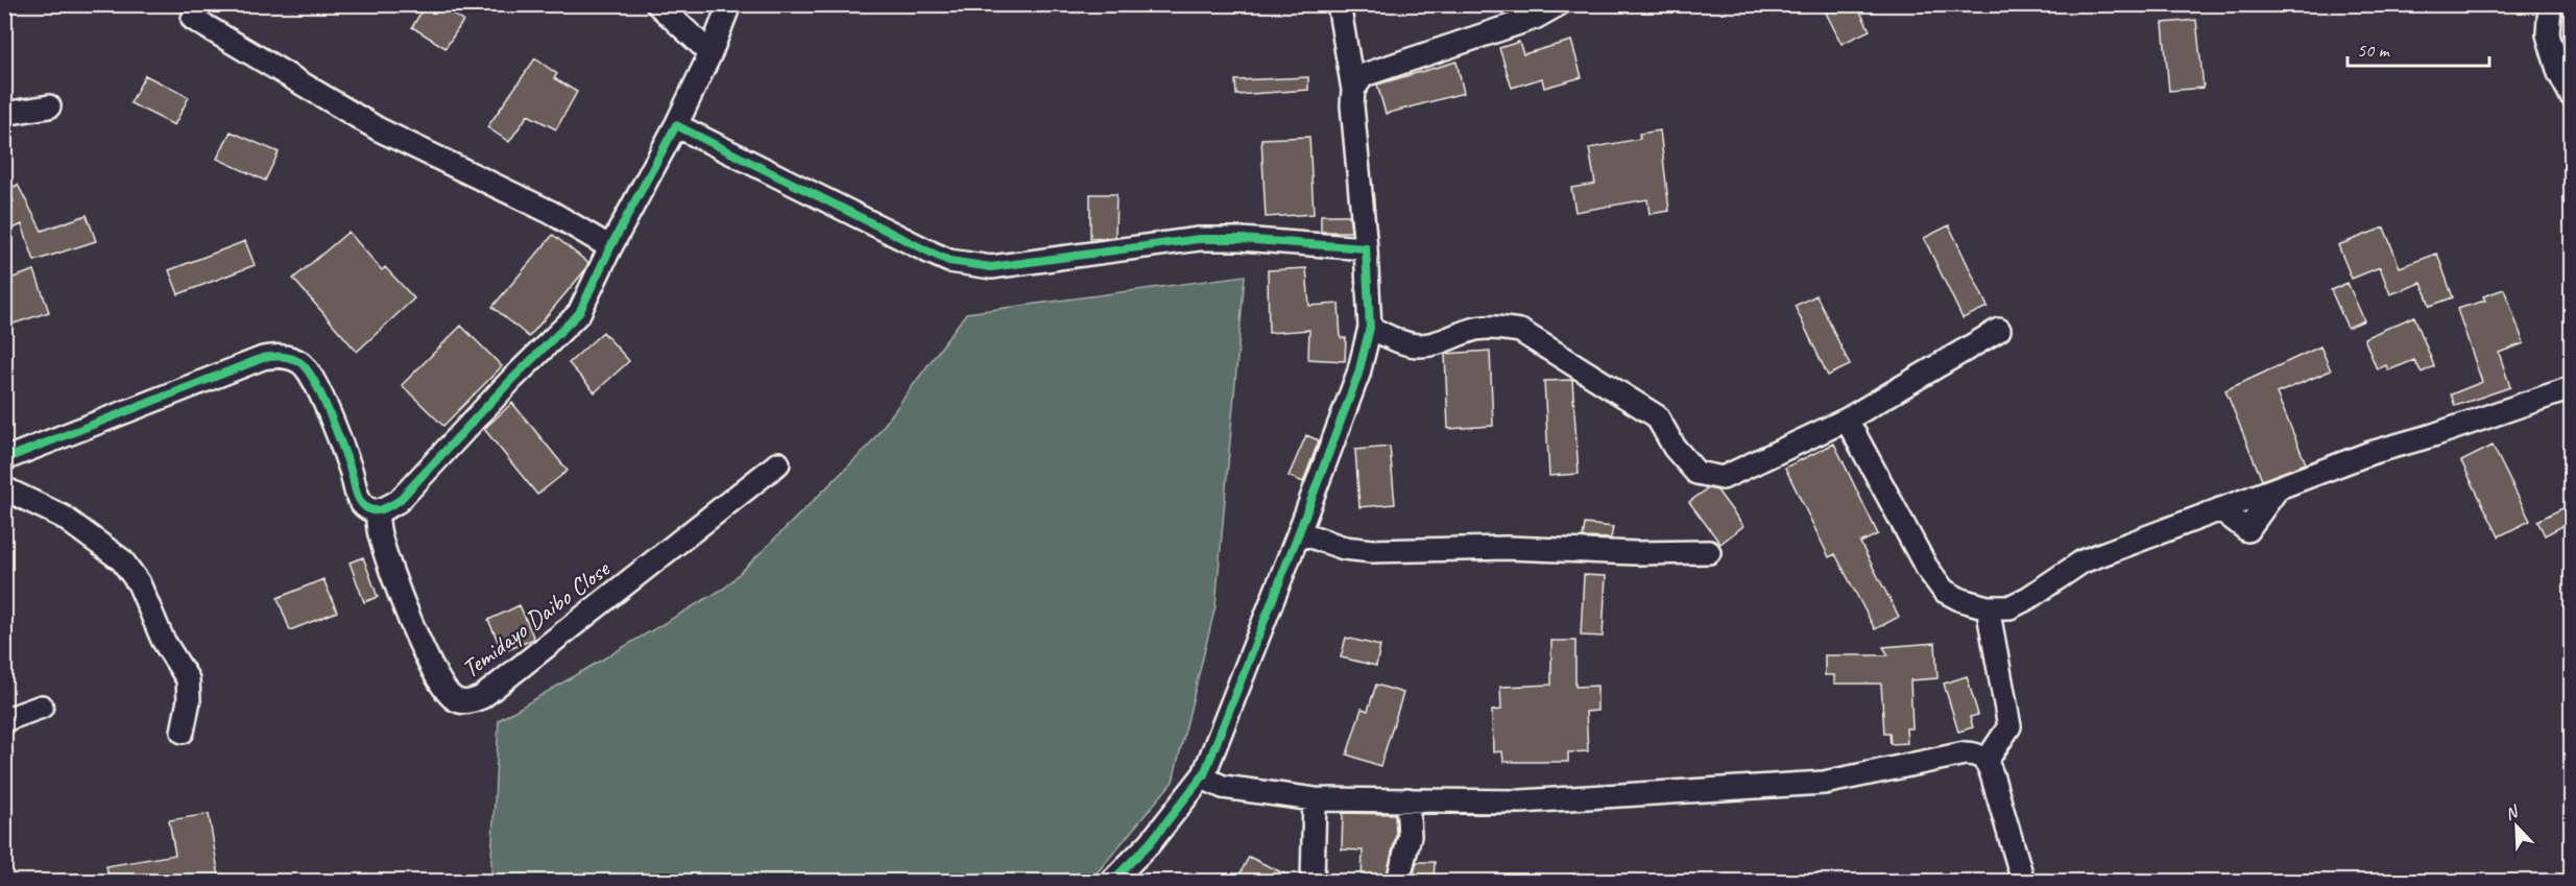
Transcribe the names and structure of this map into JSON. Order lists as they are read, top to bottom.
{
  "streets": {
    "street": ["Temidayo Daibo Close"]
  },
  "scale_bar": "50 m",
  "north": "top left"
}
